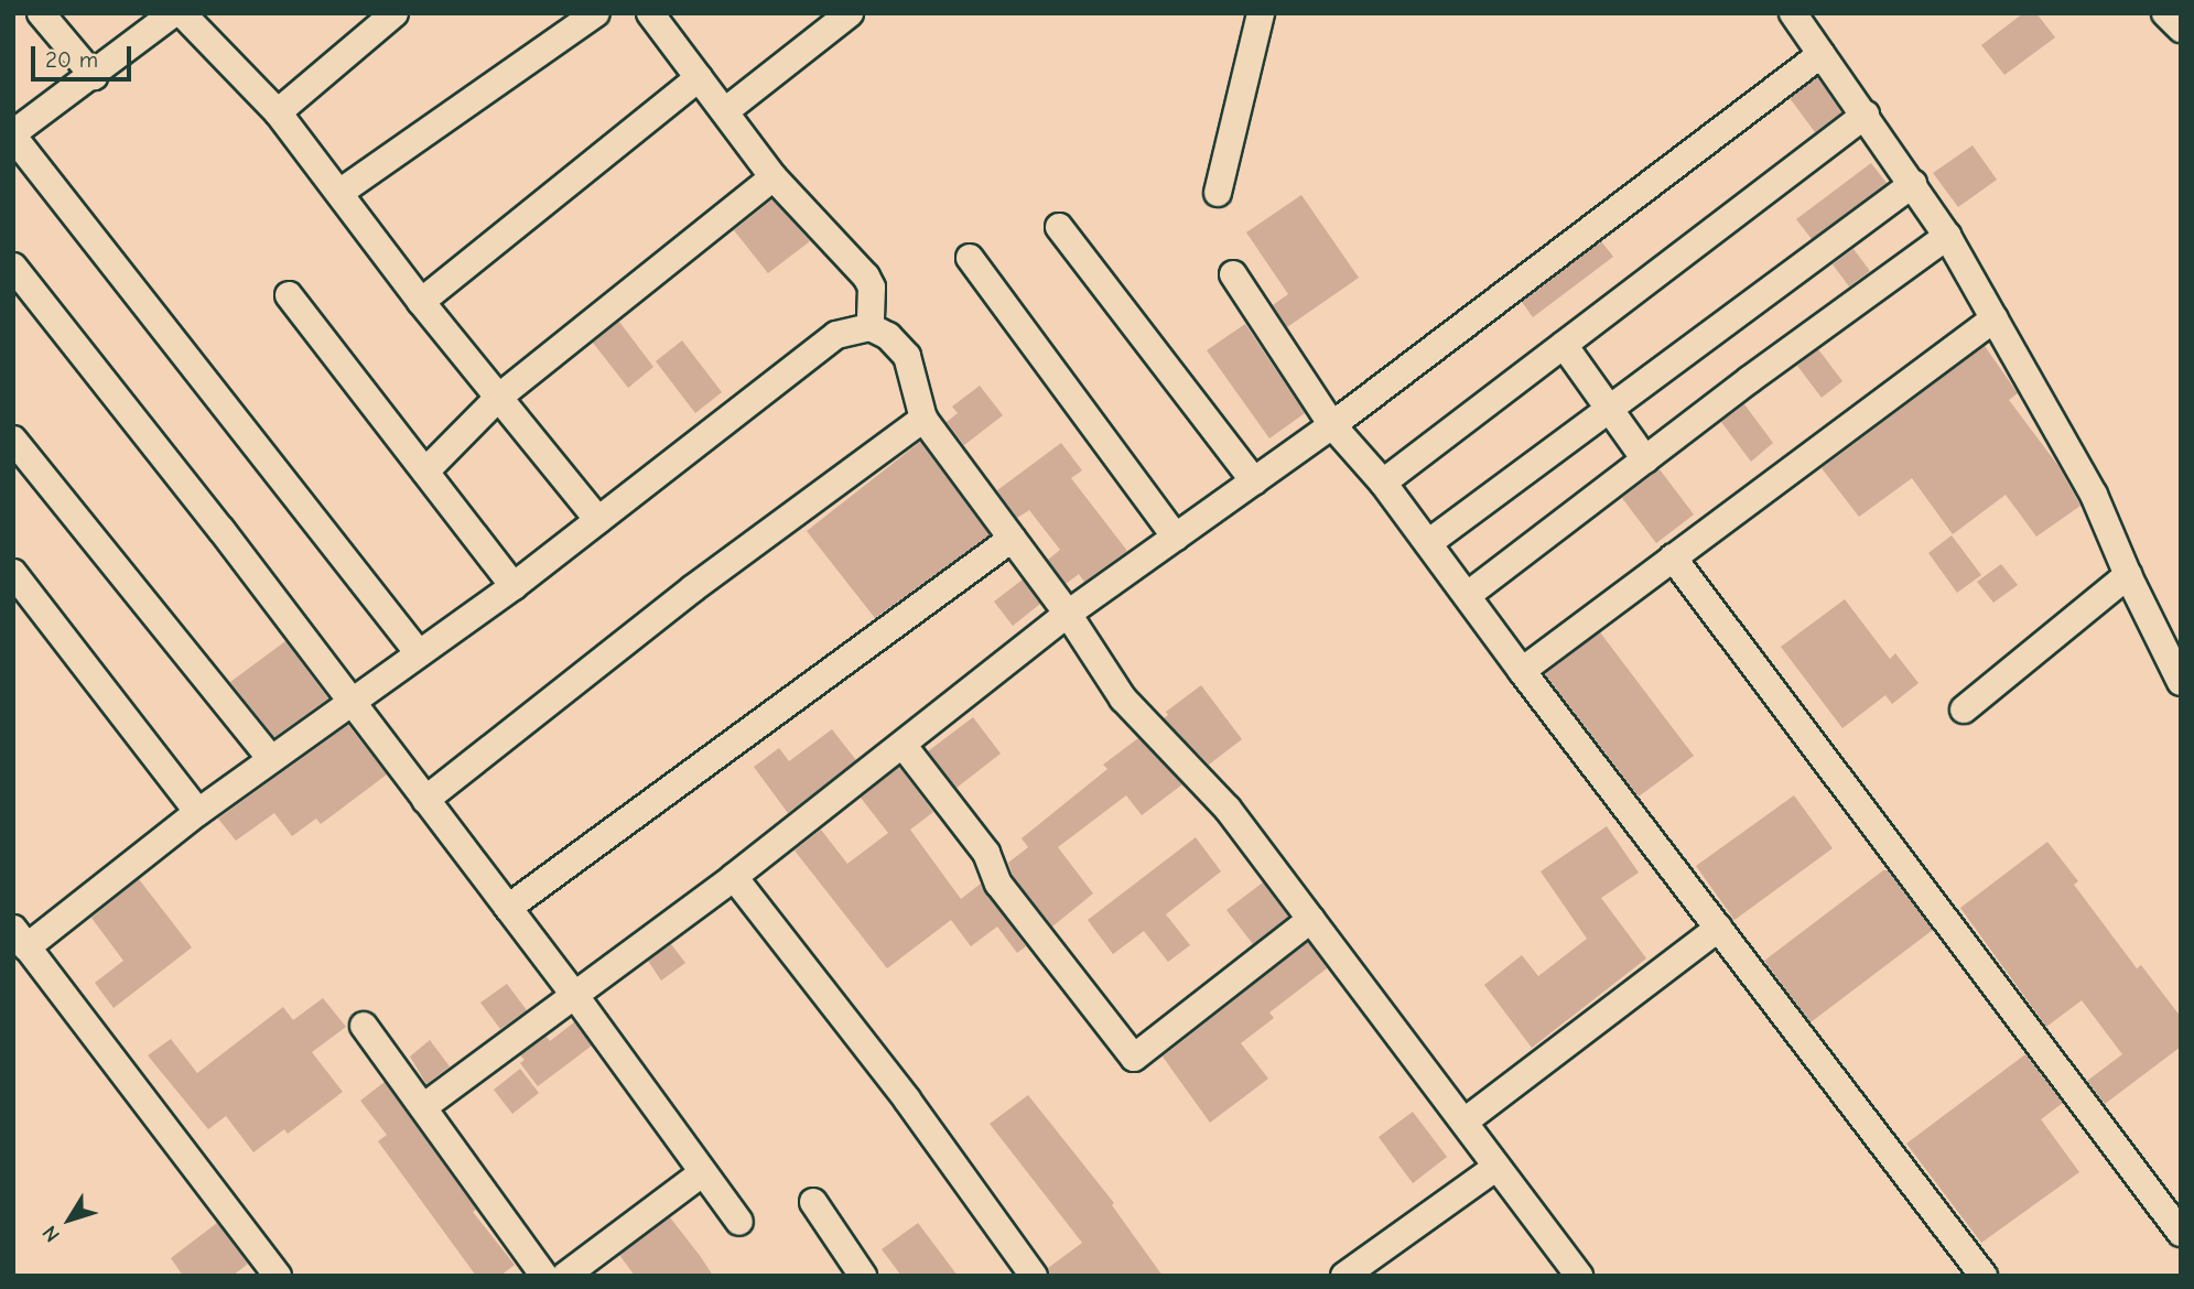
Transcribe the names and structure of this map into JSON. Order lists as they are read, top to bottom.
{
  "scale_bar": "20 m",
  "north": "bottom left"
}
